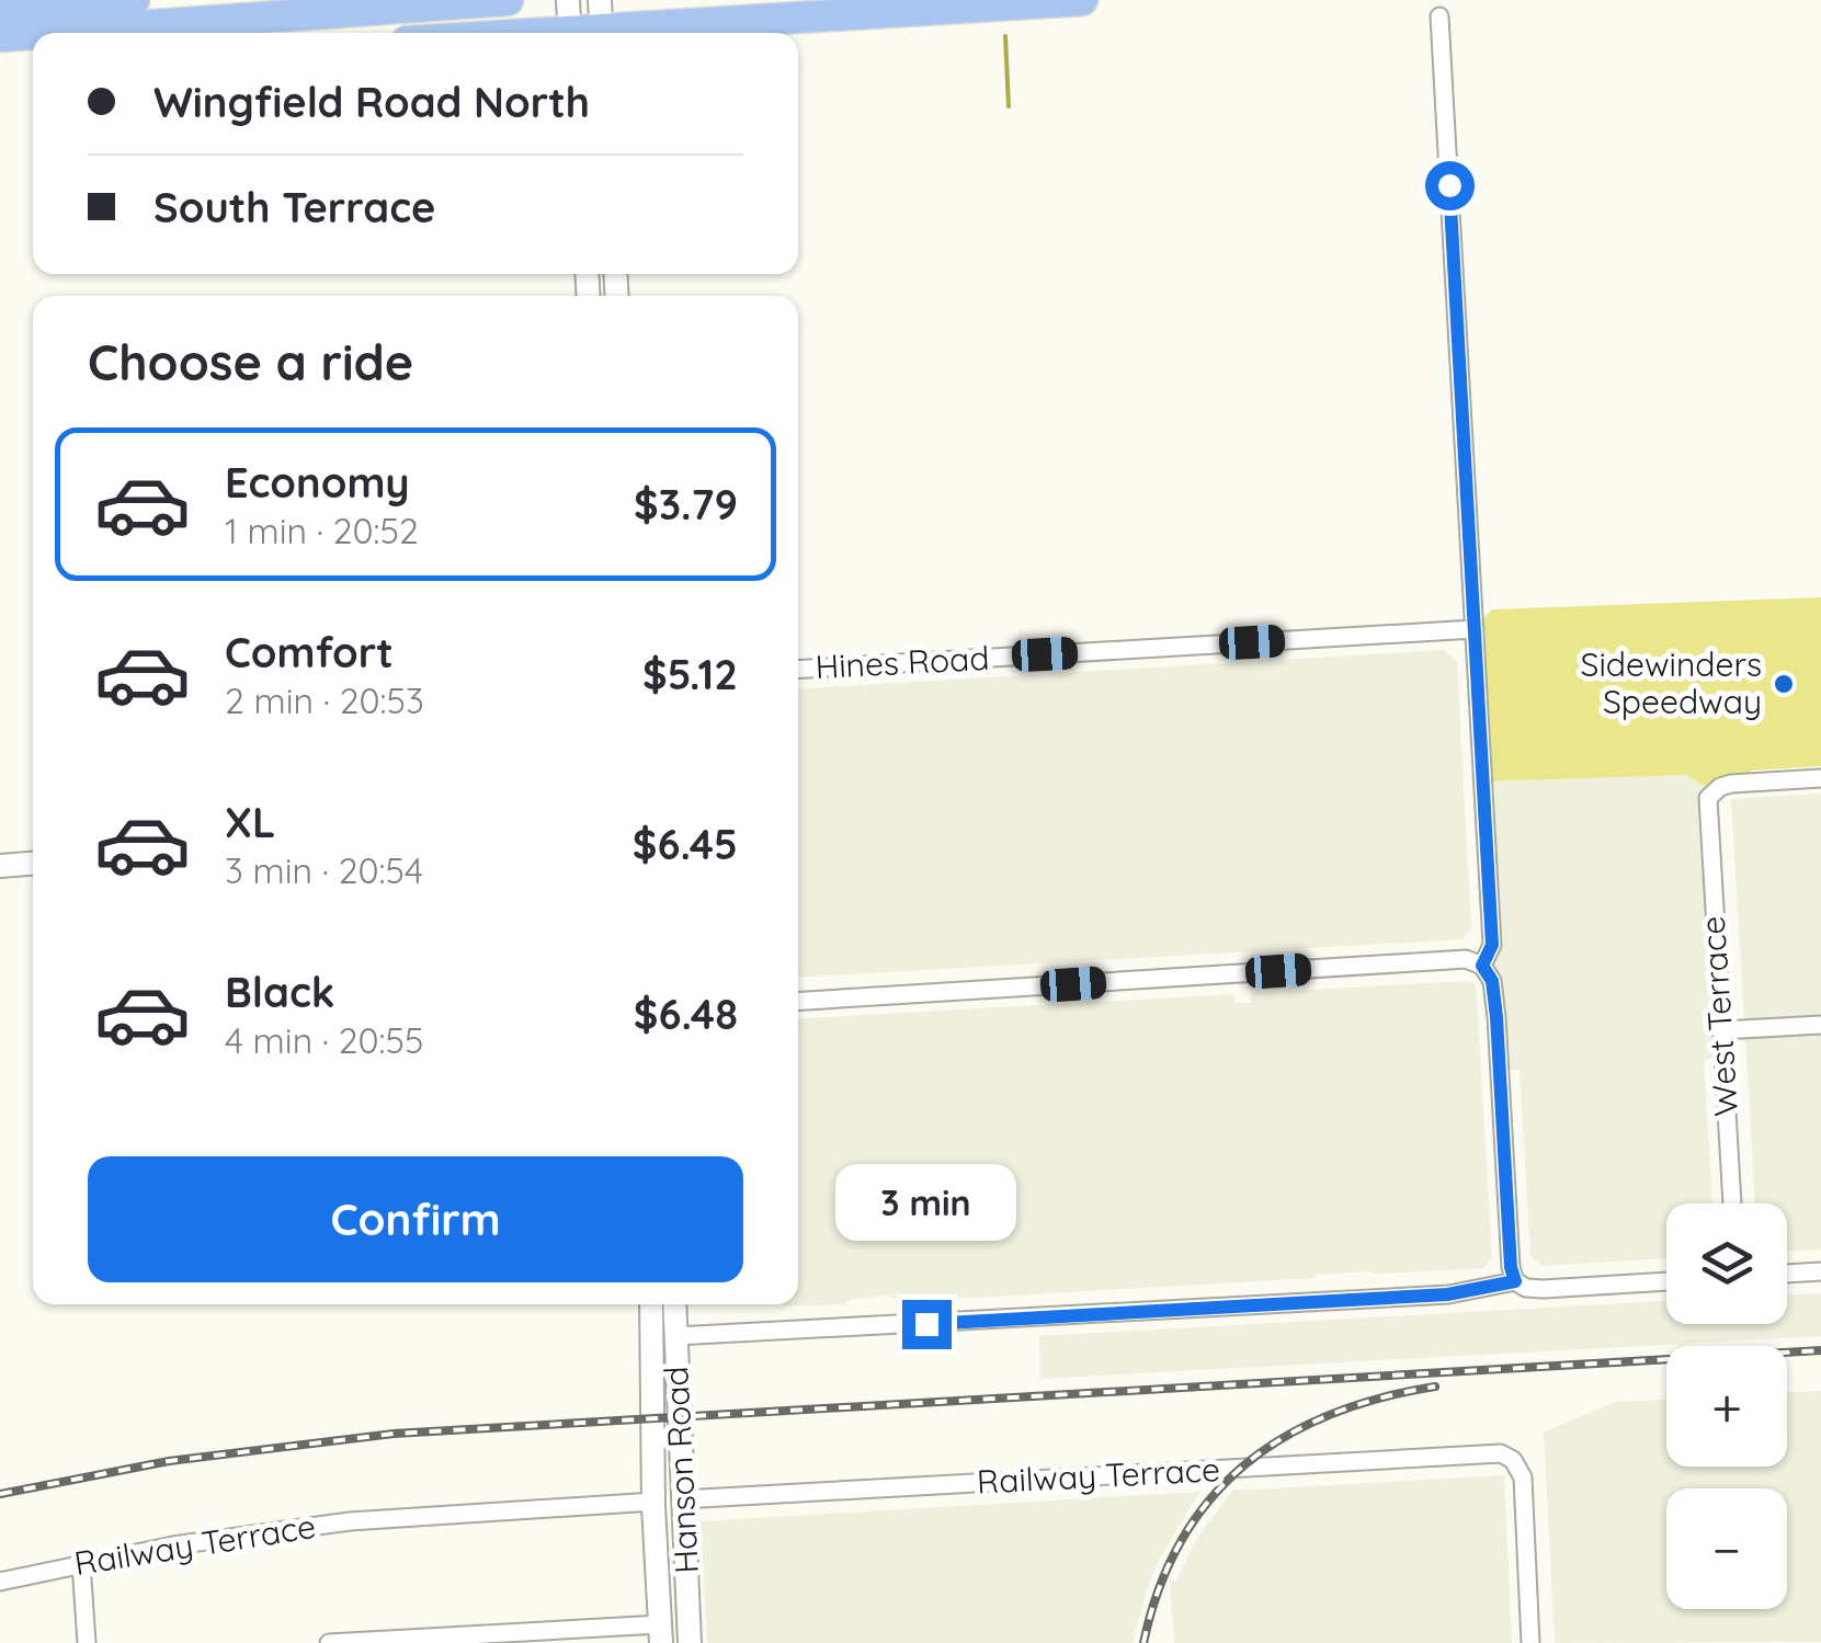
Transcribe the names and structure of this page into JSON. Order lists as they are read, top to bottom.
{
  "streets": {
    "main road": ["Hanson Road"],
    "street": ["Hines Road", "West Terrace", "Railway Terrace"]
  },
  "crossings": [
    ["Hanson Road", "Railway Terrace"]
  ],
  "places": ["Sidewinders Speedway"],
  "page": {
    "banner": ["Wingfield Road North", "South Terrace"],
    "heading": "Choose a ride",
    "list": [
      {
        "name": "Economy",
        "note": "1 min · 20:52",
        "value": "$3.79"
      },
      {
        "name": "Comfort",
        "note": "2 min · 20:53",
        "value": "$5.12"
      },
      {
        "name": "XL",
        "note": "3 min · 20:54",
        "value": "$6.45"
      },
      {
        "name": "Black",
        "note": "4 min · 20:55",
        "value": "$6.48"
      }
    ],
    "buttons": "Confirm",
    "bubble": "3 min",
    "map_buttons": ["+", "−"]
  }
}
